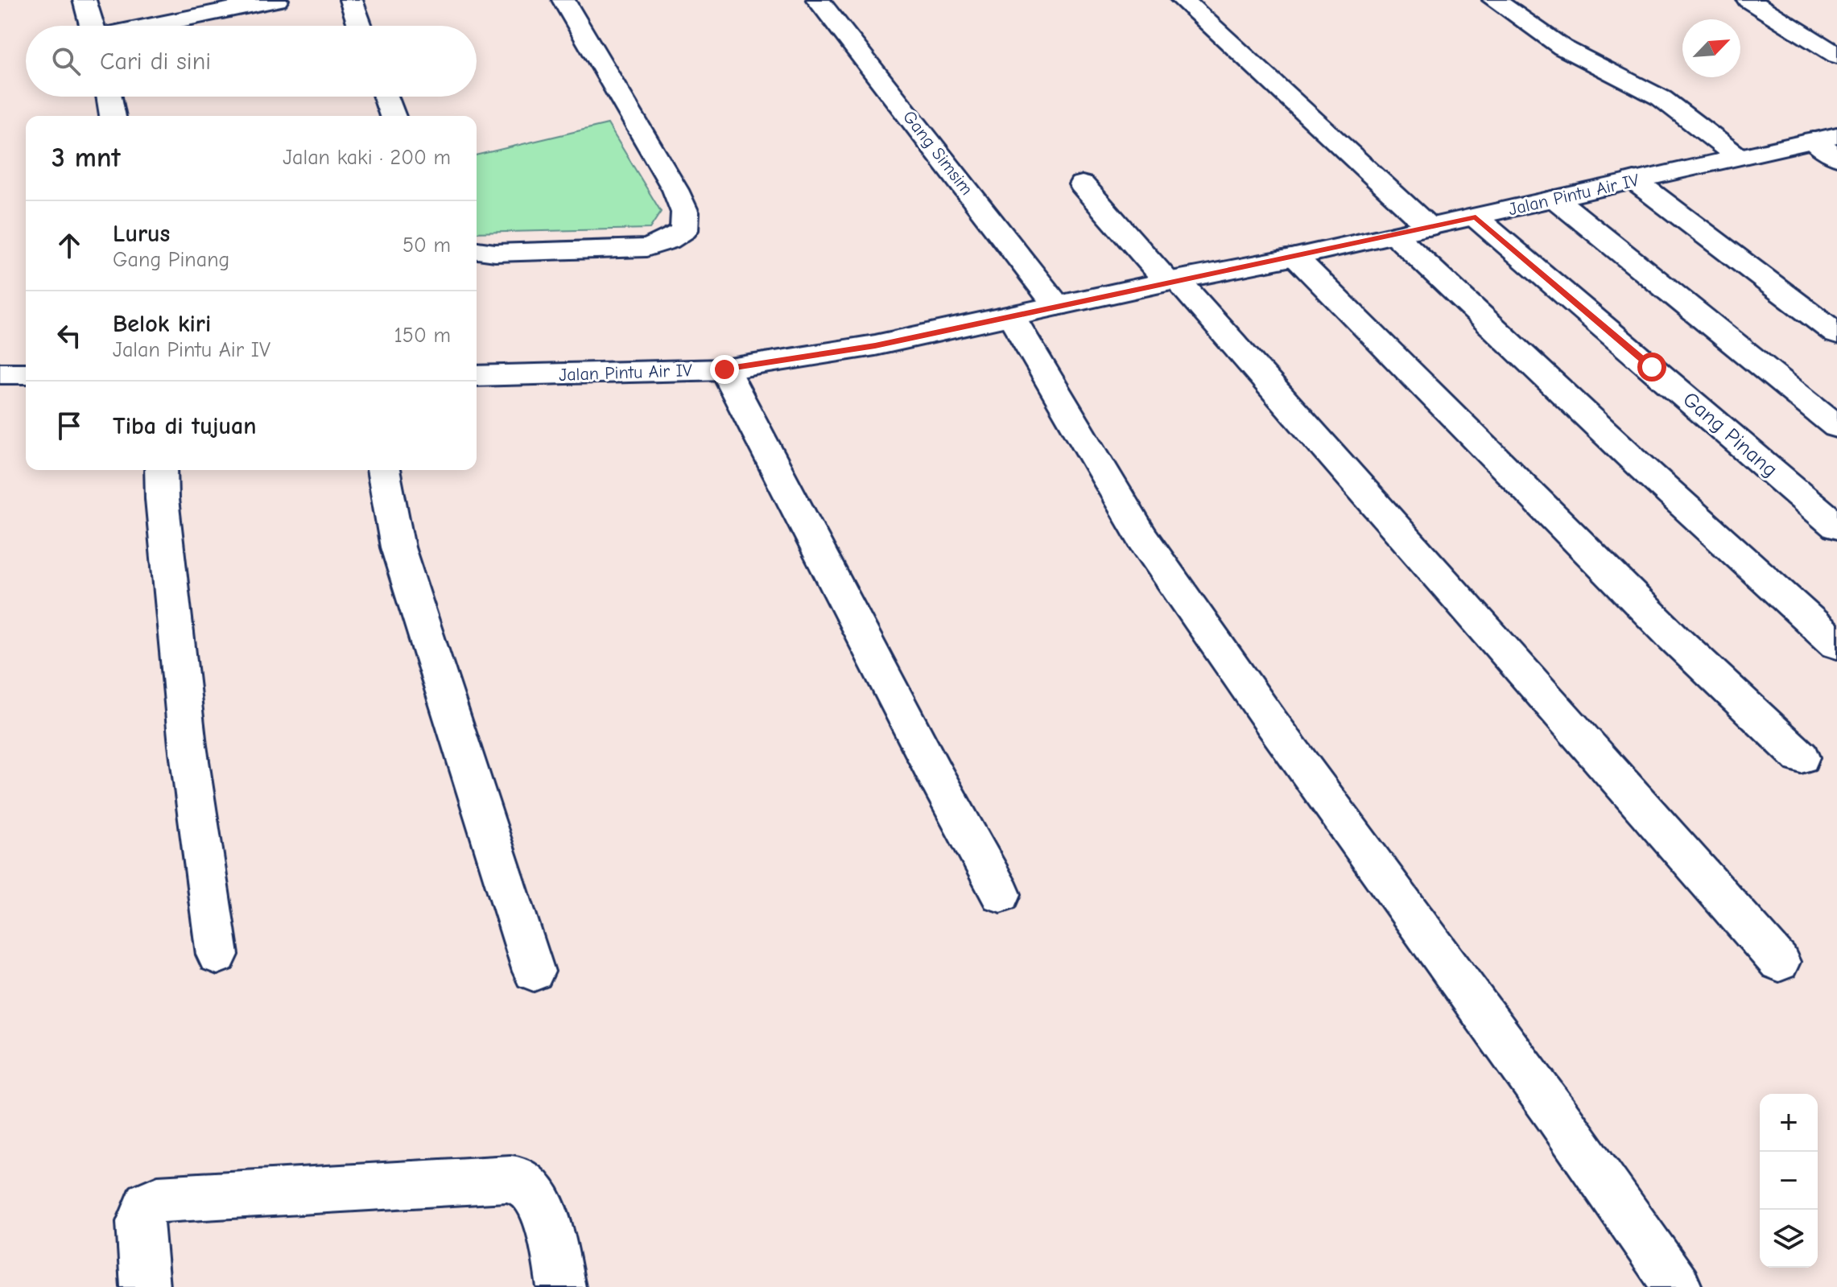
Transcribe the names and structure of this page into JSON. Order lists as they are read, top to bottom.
{
  "streets": {
    "street": ["Gang Simsim", "Jalan Pintu Air IV", "Gang Pinang"]
  },
  "crossings": [
    ["Gang Simsim", "Jalan Pintu Air IV"],
    ["Jalan Pintu Air IV", "Gang Pinang"]
  ],
  "north": "top right",
  "page": {
    "search": "Cari di sini",
    "heading": ["3 mnt", "Jalan kaki · 200 m"],
    "list": [
      ["Lurus", "Gang Pinang", "50 m"],
      ["Belok kiri", "Jalan Pintu Air IV", "150 m"],
      "Tiba di tujuan"
    ],
    "map_buttons": ["+", "−"]
  }
}
